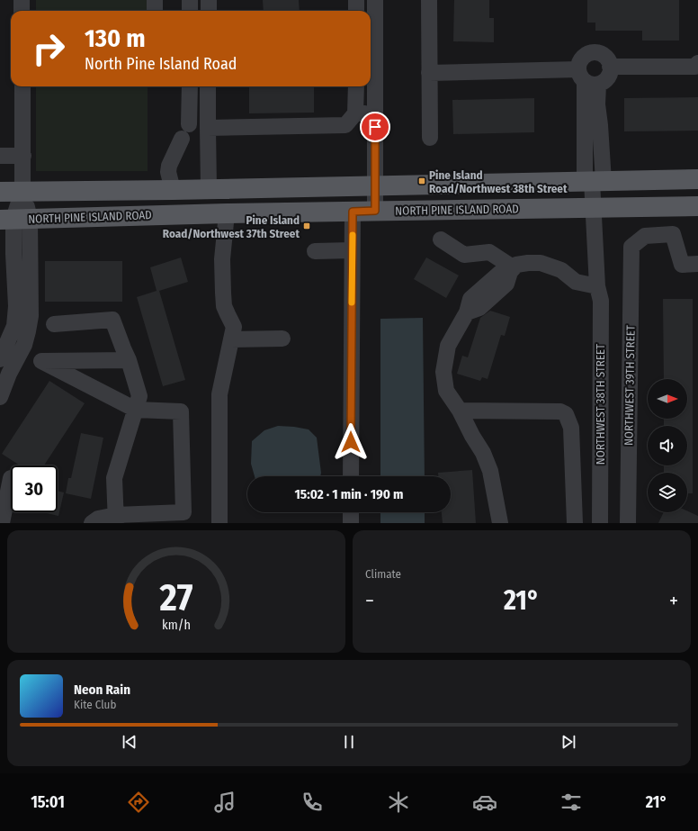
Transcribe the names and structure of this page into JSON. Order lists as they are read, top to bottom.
{
  "streets": {
    "main road": ["NORTH PINE ISLAND ROAD"],
    "street": ["NORTHWEST 39TH STREET", "NORTHWEST 38TH STREET"]
  },
  "crossings": [
    ["NORTH PINE ISLAND ROAD", "NORTHWEST 38TH STREET"]
  ],
  "places": {
    "transit": ["Pine Island Road/Northwest 38th Street", "Pine Island Road/Northwest 37th Street"]
  },
  "north": "right",
  "page": {
    "turn": ["130 m", "North Pine Island Road"],
    "limit": "30",
    "trip": "15:02 · 1 min · 190 m",
    "tile": "Climate",
    "heat": ["−", "21°", "+"],
    "song": ["Neon Rain", "Kite Club"],
    "tabs": ["15:01", "21°"],
    "gauge": ["27", "km/h"]
  }
}
